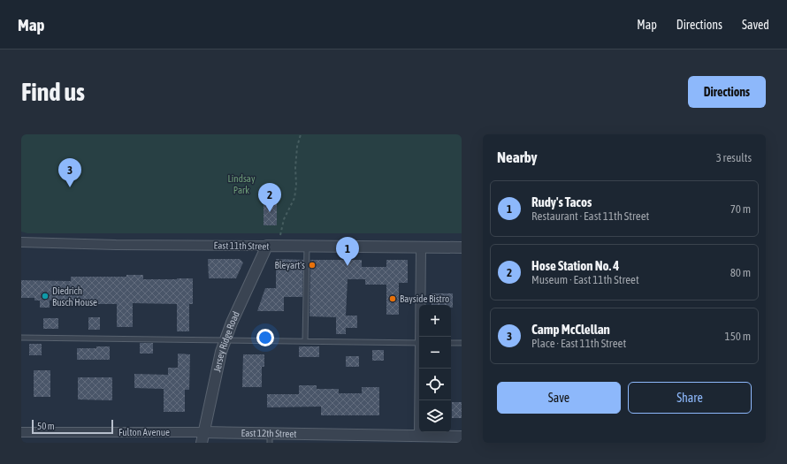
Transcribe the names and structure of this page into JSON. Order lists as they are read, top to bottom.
{
  "streets": {
    "street": [
      "East 11th Street",
      "Jersey Ridge Road",
      "Fulton Avenue",
      "East 12th Street"
    ]
  },
  "crossings": [
    ["East 11th Street", "Jersey Ridge Road"],
    ["Jersey Ridge Road", "Fulton Avenue"],
    ["Jersey Ridge Road", "East 12th Street"],
    ["Fulton Avenue", "East 12th Street"]
  ],
  "parks": ["Lindsay Park"],
  "places": ["Bleyart's", "Diedrich Busch House", "Bayside Bistro"],
  "scale_bar": "50 m",
  "page": {
    "header": "Map",
    "nav": ["Map", "Directions", "Saved"],
    "buttons": [
      "Directions",
      ["Save", "Share"]
    ],
    "title": "Find us",
    "heading": ["Nearby", "3 results"],
    "pins": ["3", "2", "1"],
    "list": [
      {
        "mark": "1",
        "name": "Rudy's Tacos",
        "note": "Restaurant · East 11th Street",
        "value": "70 m"
      },
      {
        "mark": "2",
        "name": "Hose Station No. 4",
        "note": "Museum · East 11th Street",
        "value": "80 m"
      },
      {
        "mark": "3",
        "name": "Camp McClellan",
        "note": "Place · East 11th Street",
        "value": "150 m"
      }
    ],
    "map_buttons": ["+", "−"],
    "scale": "50 m"
  }
}
